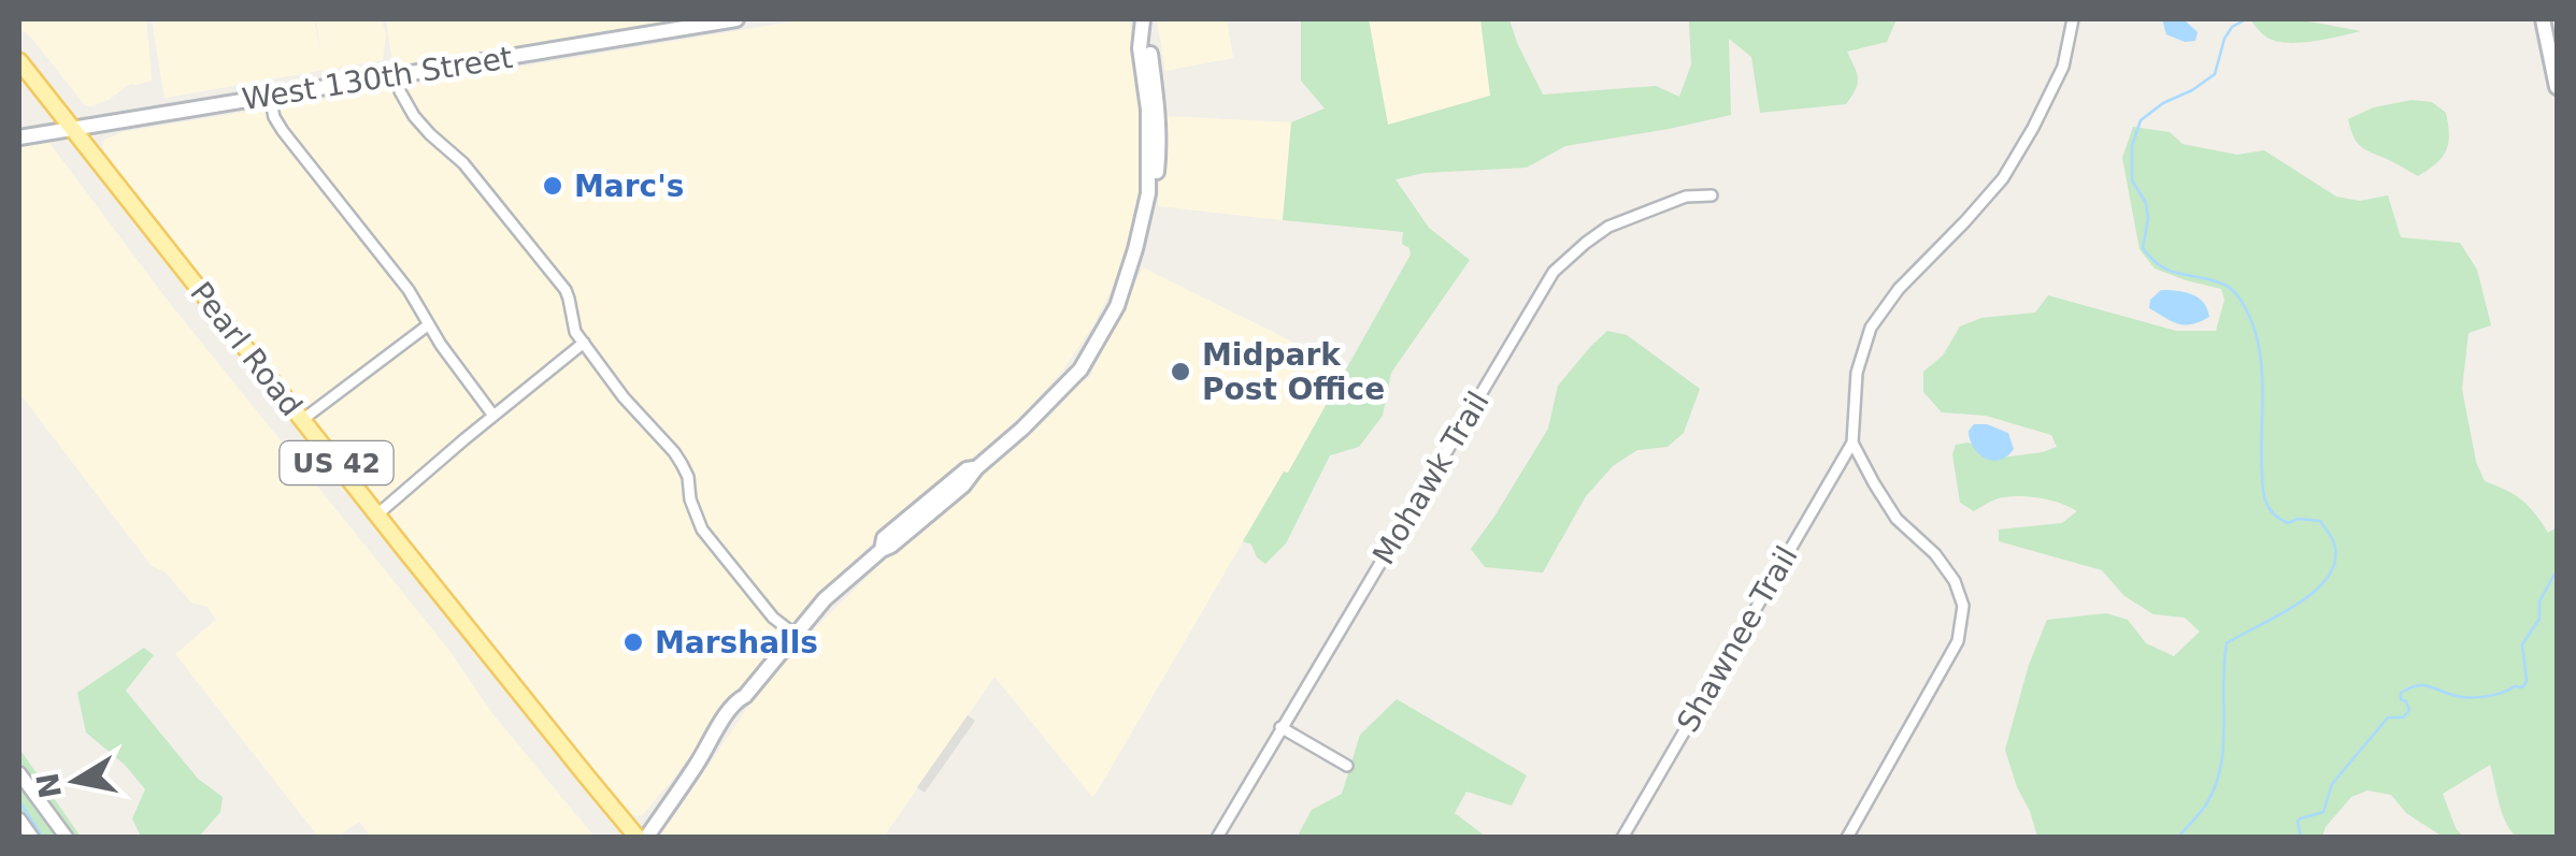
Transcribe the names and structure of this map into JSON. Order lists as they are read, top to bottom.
{
  "streets": {
    "main road": ["West 130th Street", "Pearl Road", "US 42"],
    "street": ["Mohawk Trail", "Shawnee Trail"]
  },
  "crossings": [
    ["West 130th Street", "Pearl Road"]
  ],
  "places": ["Marc's", "Midpark Post Office", "Marshalls"],
  "north": "left"
}
